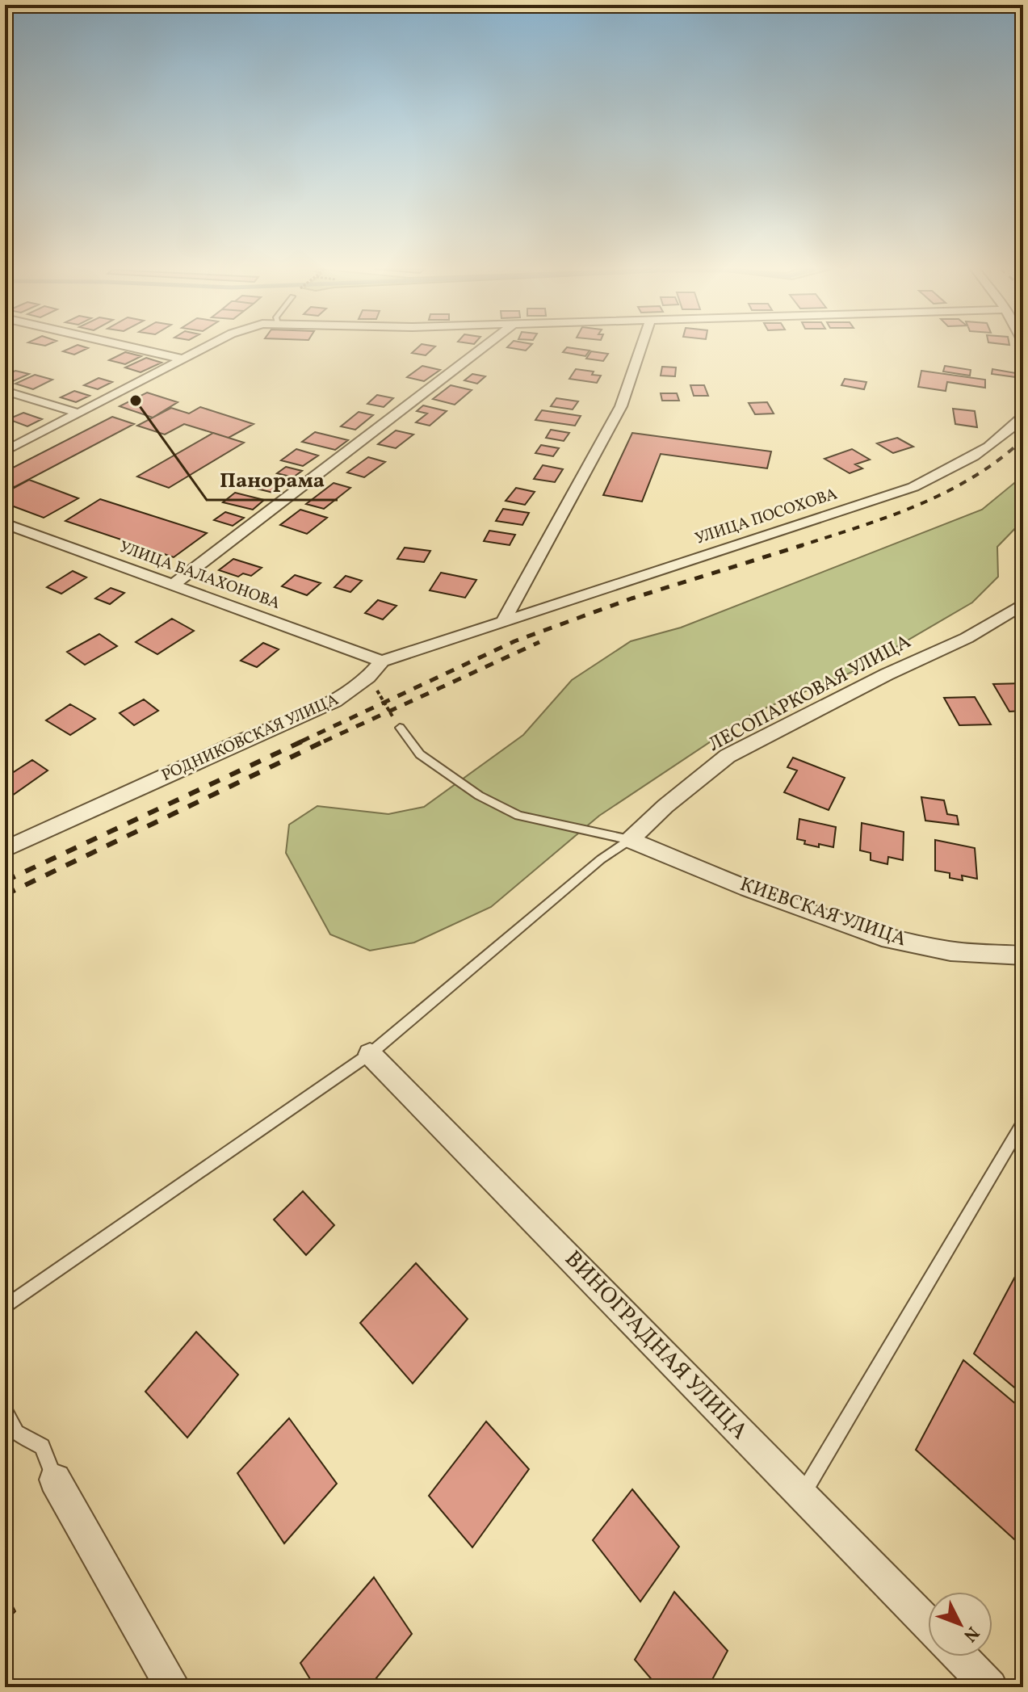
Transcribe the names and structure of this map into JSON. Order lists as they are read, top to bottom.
{
  "streets": {
    "street": [
      "УЛИЦА ПОСОХОВА",
      "УЛИЦА БАЛАХОНОВА",
      "ЛЕСОПАРКОВАЯ УЛИЦА",
      "РОДНИКОВСКАЯ УЛИЦА",
      "КИЕВСКАЯ УЛИЦА",
      "ВИНОГРАДНАЯ УЛИЦА"
    ]
  },
  "crossings": [
    ["УЛИЦА БАЛАХОНОВА", "РОДНИКОВСКАЯ УЛИЦА"],
    ["ЛЕСОПАРКОВАЯ УЛИЦА", "КИЕВСКАЯ УЛИЦА"]
  ],
  "places": ["Панорама"],
  "north": "bottom right"
}
